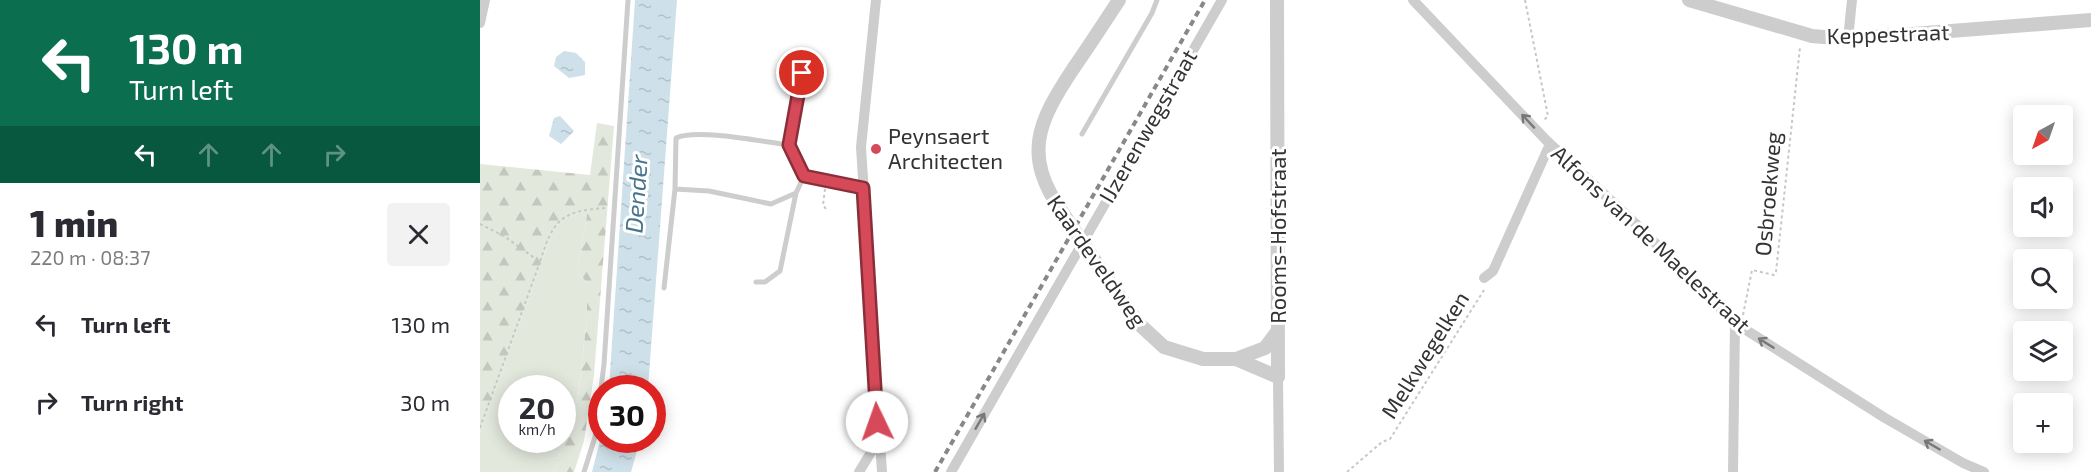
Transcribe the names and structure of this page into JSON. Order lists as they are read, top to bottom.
{
  "streets": {
    "street": [
      "Keppestraat",
      "IJzerenwegstraat",
      "Rooms-Hofstraat",
      "Alfons van de Maelestraat",
      "Kaardeveldweg"
    ],
    "path": ["Osbroekweg", "Melkwegelken"]
  },
  "crossings": [
    ["Keppestraat", "Osbroekweg"],
    ["Osbroekweg", "Alfons van de Maelestraat"],
    ["Rooms-Hofstraat", "Kaardeveldweg"]
  ],
  "one_way": ["IJzerenwegstraat", "Alfons van de Maelestraat"],
  "water": ["Dender"],
  "places": ["Peynsaert Architecten"],
  "north": "bottom left",
  "page": {
    "turn": ["130 m", "Turn left"],
    "map_buttons": "+",
    "heading": ["1 min", "220 m · 08:37"],
    "list": [
      {
        "name": "Turn left",
        "value": "130 m"
      },
      {
        "name": "Turn right",
        "value": "30 m"
      }
    ],
    "speed": "20 km/h",
    "limit": "30"
  }
}
